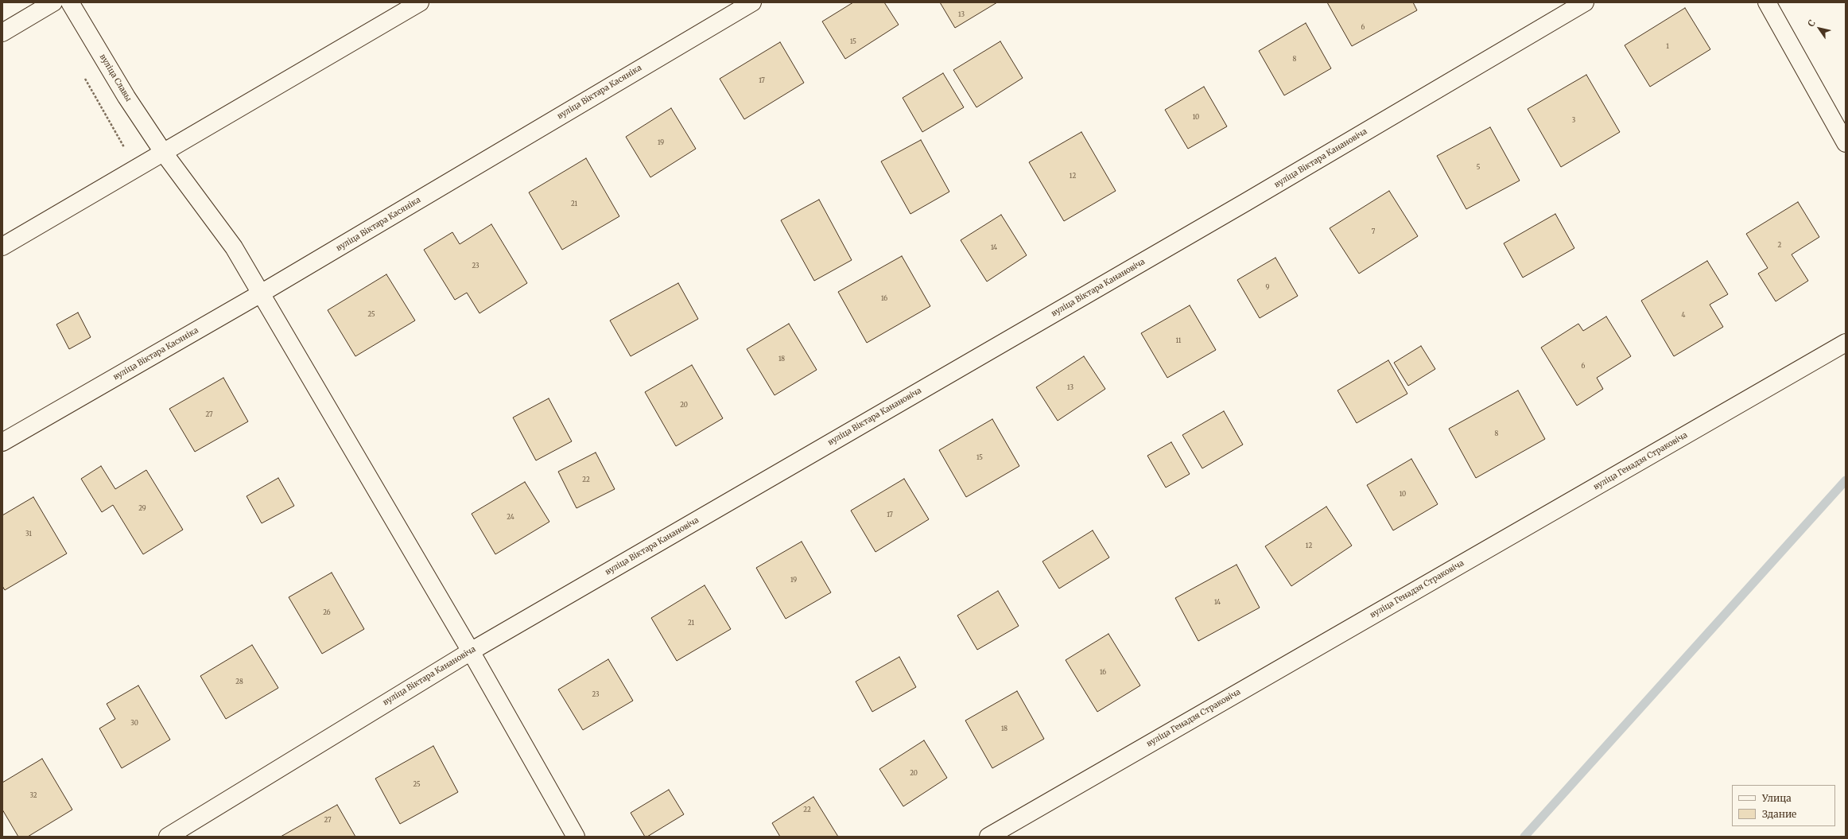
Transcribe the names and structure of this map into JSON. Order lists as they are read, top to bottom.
{
  "streets": {
    "street": [
      "вуліца Славы",
      "вуліца Віктара Касяніка",
      "вуліца Віктара Канановіча",
      "вуліца Генадзя Страковіча"
    ]
  },
  "crossings": [
    ["вуліца Славы", "вуліца Віктара Касяніка"],
    ["вуліца Славы", "вуліца Віктара Канановіча"]
  ],
  "house_numbers": [
    "13",
    "6",
    "15",
    "1",
    "8",
    "17",
    "10",
    "3",
    "19",
    "5",
    "12",
    "21",
    "7",
    "2",
    "14",
    "23",
    "9",
    "16",
    "25",
    "4",
    "11",
    "18",
    "6",
    "13",
    "20",
    "27",
    "8",
    "15",
    "22",
    "10",
    "29",
    "17",
    "24",
    "31",
    "12",
    "19",
    "14",
    "26",
    "21",
    "16",
    "28",
    "23",
    "30",
    "18",
    "20",
    "25",
    "32",
    "22",
    "27"
  ],
  "legend": ["Улица", "Здание"],
  "north": "top left"
}
